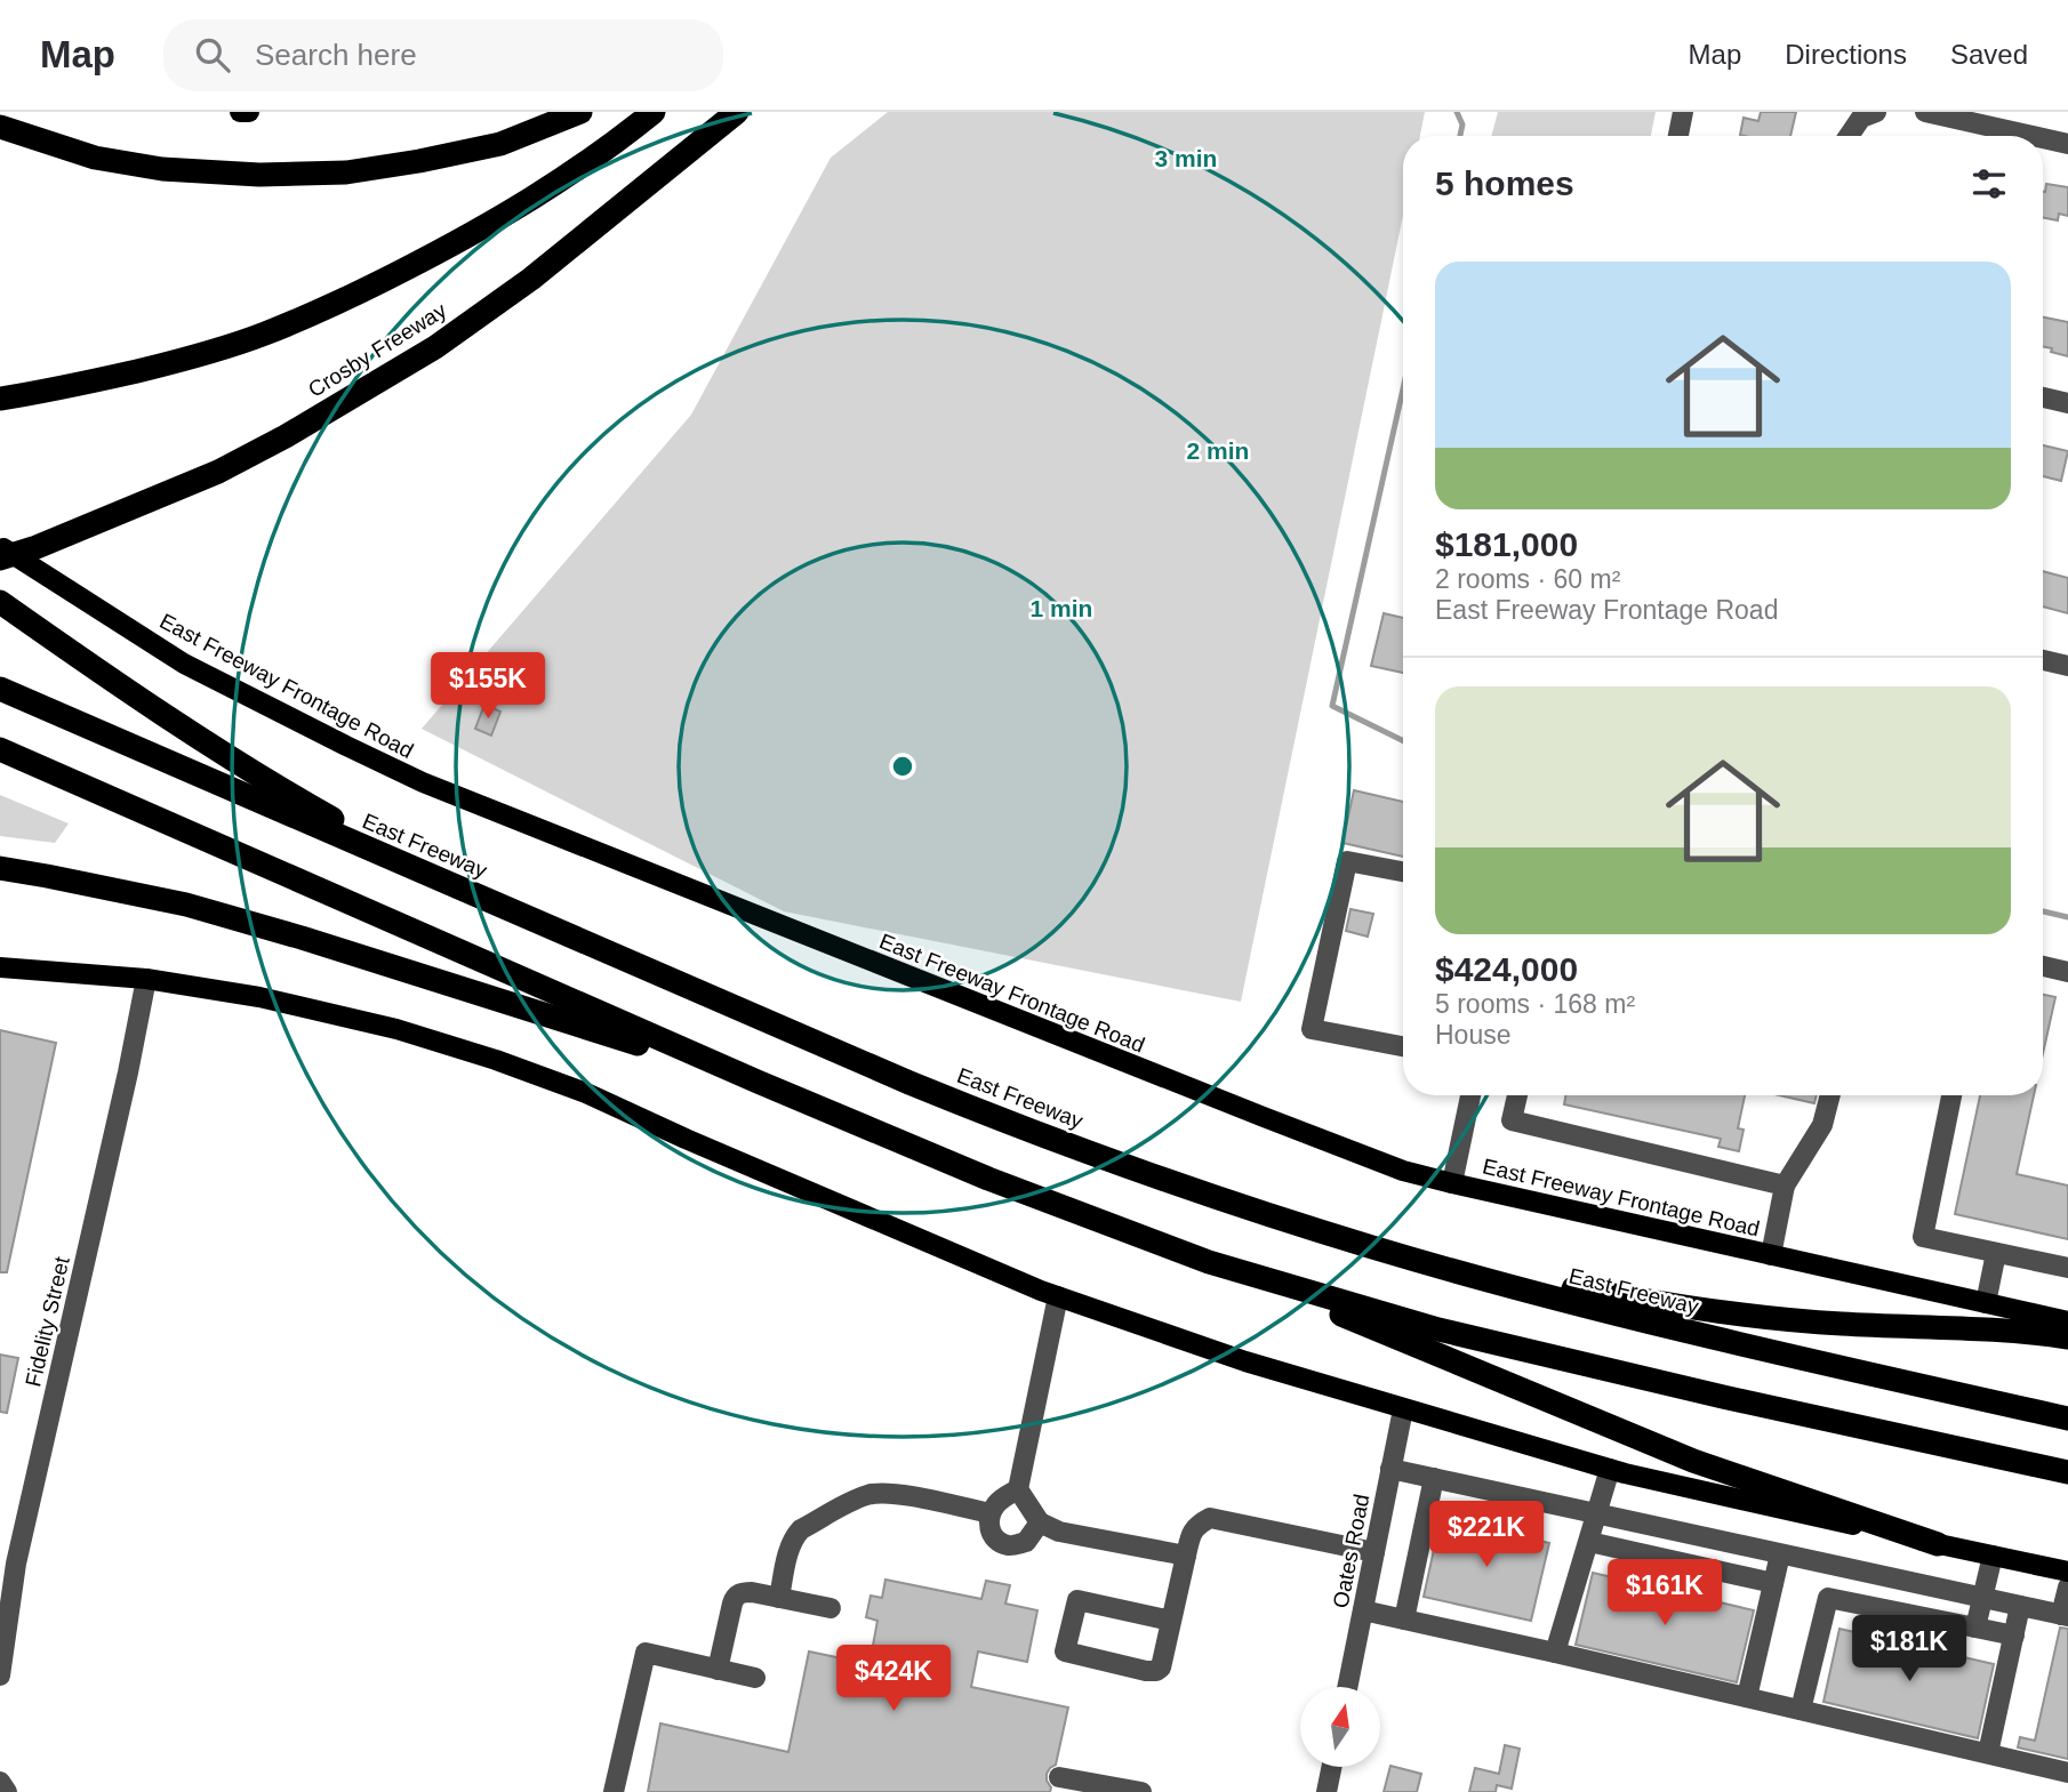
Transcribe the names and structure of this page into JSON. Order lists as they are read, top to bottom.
{
  "streets": {
    "highway": ["Crosby Freeway", "East Freeway"],
    "main road": ["East Freeway Frontage Road"],
    "street": ["Fidelity Street", "Oates Road"]
  },
  "north": "top",
  "page": {
    "header": "Map",
    "search": "Search here",
    "nav": ["Map", "Directions", "Saved"],
    "heading": "5 homes",
    "list": [
      {
        "name": "$181,000",
        "note": "2 rooms · 60 m² · East Freeway Frontage Road"
      },
      {
        "name": "$424,000",
        "note": "5 rooms · 168 m² · House"
      }
    ],
    "price": [
      "$155K",
      "$221K",
      "$161K",
      "$181K",
      "$424K"
    ]
  },
  "rings": ["3 min", "2 min", "1 min"]
}
